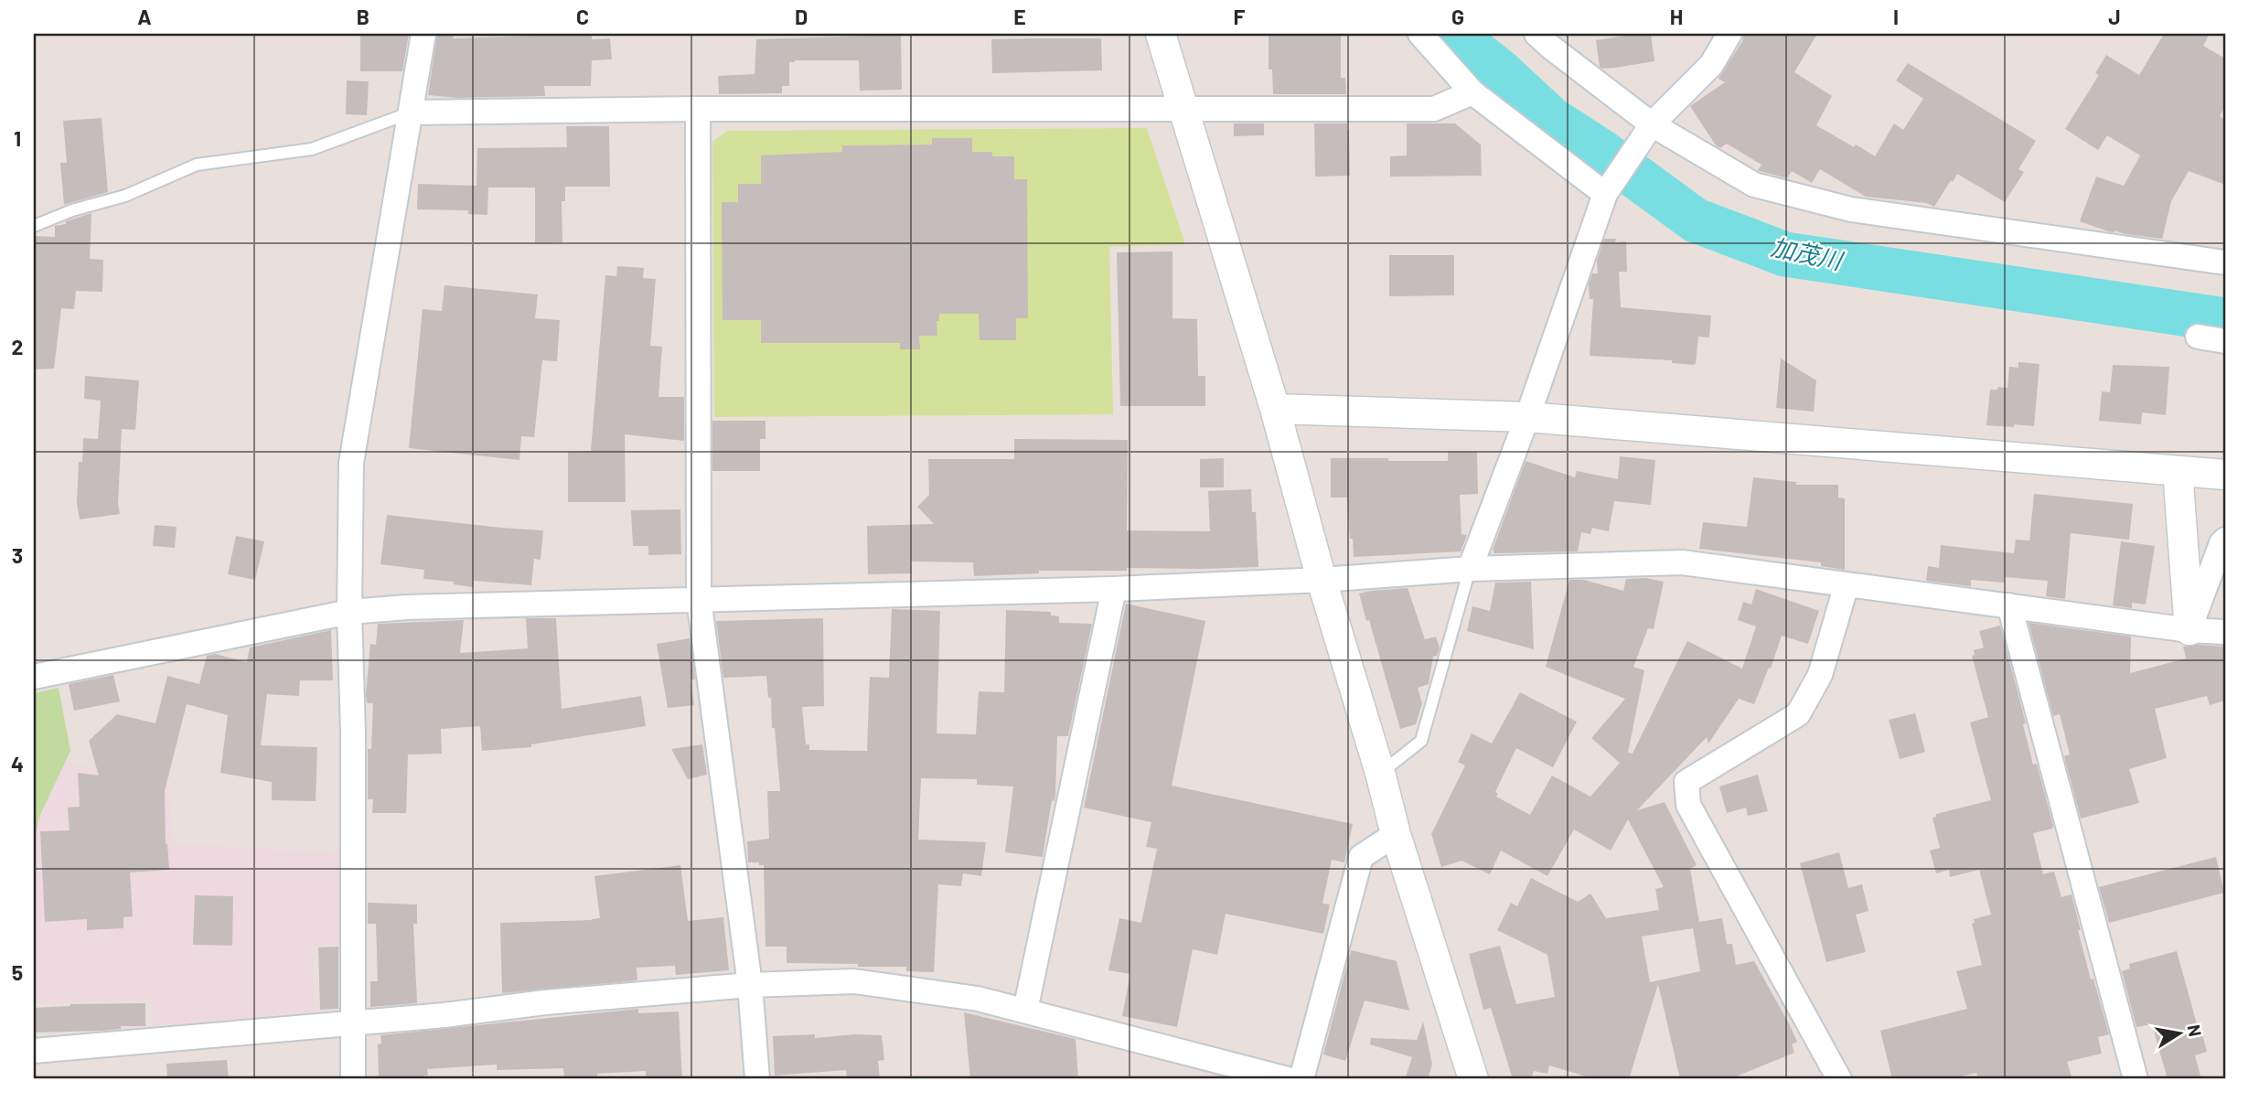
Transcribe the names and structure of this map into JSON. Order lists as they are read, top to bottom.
{
  "water": ["加茂川"],
  "north": "right",
  "grid": {
    "columns": [
      "A",
      "B",
      "C",
      "D",
      "E",
      "F",
      "G",
      "H",
      "I",
      "J"
    ],
    "rows": [
      "1",
      "2",
      "3",
      "4",
      "5"
    ]
  }
}
